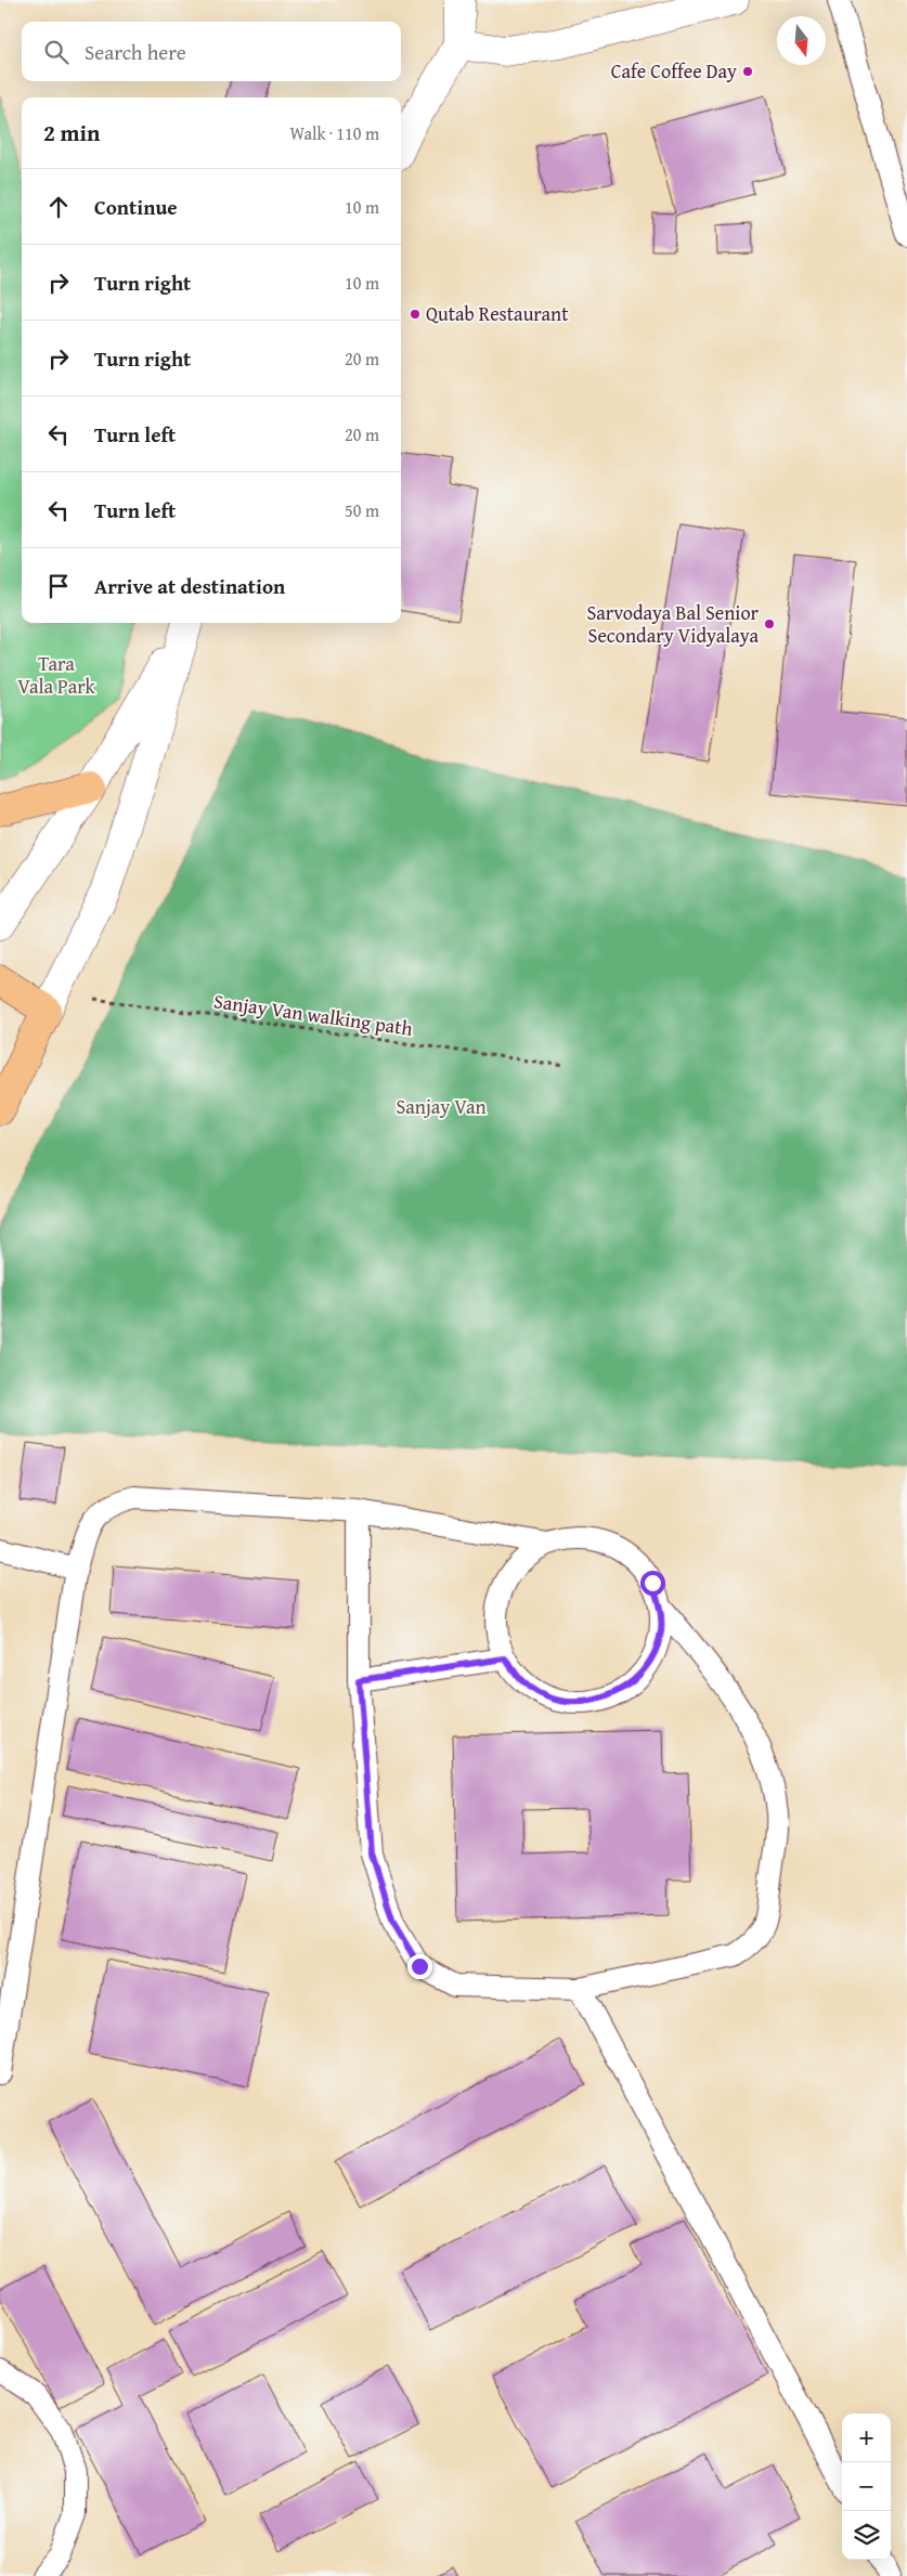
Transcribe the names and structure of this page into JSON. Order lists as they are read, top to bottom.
{
  "streets": {
    "path": ["Sanjay Van walking path"]
  },
  "parks": ["Tara Vala Park", "Sanjay Van"],
  "places": ["Cafe Coffee Day", "Qutab Restaurant", "Sarvodaya Bal Senior Secondary Vidyalaya"],
  "north": "bottom",
  "page": {
    "search": "Search here",
    "heading": ["2 min", "Walk · 110 m"],
    "list": [
      ["Continue", "10 m"],
      ["Turn right", "10 m"],
      ["Turn right", "20 m"],
      ["Turn left", "20 m"],
      ["Turn left", "50 m"],
      "Arrive at destination"
    ],
    "map_buttons": ["+", "−"]
  }
}
